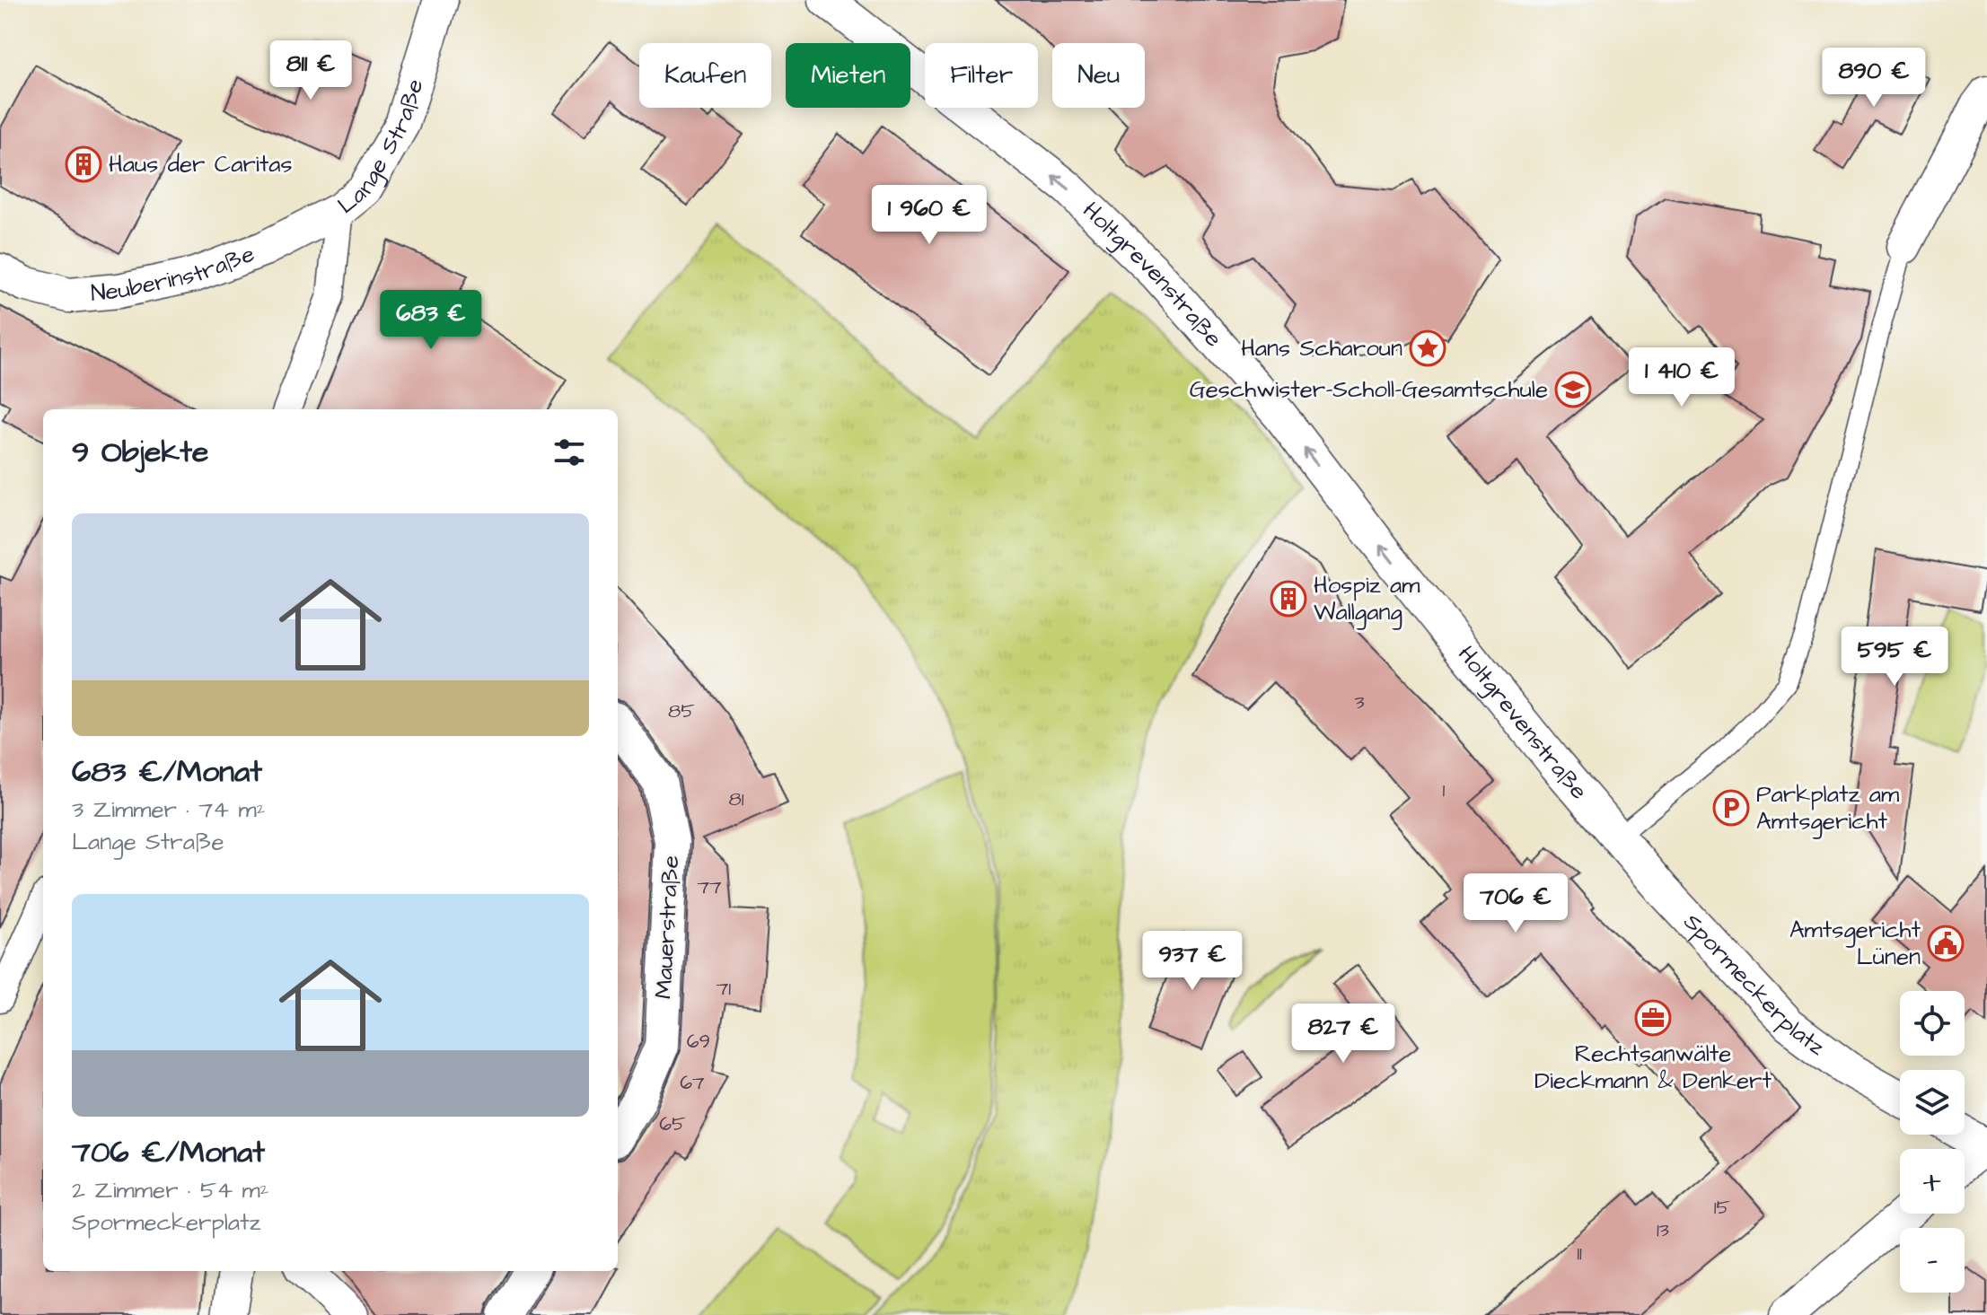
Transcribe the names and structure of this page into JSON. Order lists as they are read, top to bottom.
{
  "streets": {
    "street": [
      "Lange Straße",
      "Neuberinstraße",
      "Holtgrevenstraße",
      "Mauerstraße",
      "Spormeckerplatz"
    ]
  },
  "crossings": [
    ["Lange Straße", "Neuberinstraße"],
    ["Holtgrevenstraße", "Spormeckerplatz"]
  ],
  "one_way": ["Holtgrevenstraße"],
  "places": {
    "building": ["Haus der Caritas", "Hospiz am Wallgang"],
    "place": ["Hans Scharoun"],
    "school or university": ["Geschwister-Scholl-Gesamtschule"],
    "parking": ["Parkplatz am Amtsgericht"],
    "public building": ["Amtsgericht Lünen"],
    "office": ["Rechtsanwälte Dieckmann & Denkert"]
  },
  "house_numbers": [
    "3",
    "85",
    "1",
    "81",
    "77",
    "71",
    "69",
    "67",
    "65",
    "15",
    "13",
    "11"
  ],
  "page": {
    "price": [
      "811 €",
      "890 €",
      "1 960 €",
      "683 €",
      "1 410 €",
      "595 €",
      "706 €",
      "937 €",
      "827 €"
    ],
    "chip": [
      "Kaufen",
      "Mieten",
      "Filter",
      "Neu"
    ],
    "heading": "9 Objekte",
    "list": [
      {
        "name": "683 €/Monat",
        "note": "3 Zimmer · 74 m² · Lange Straße"
      },
      {
        "name": "706 €/Monat",
        "note": "2 Zimmer · 54 m² · Spormeckerplatz"
      }
    ],
    "map_buttons": ["+", "−"]
  }
}
